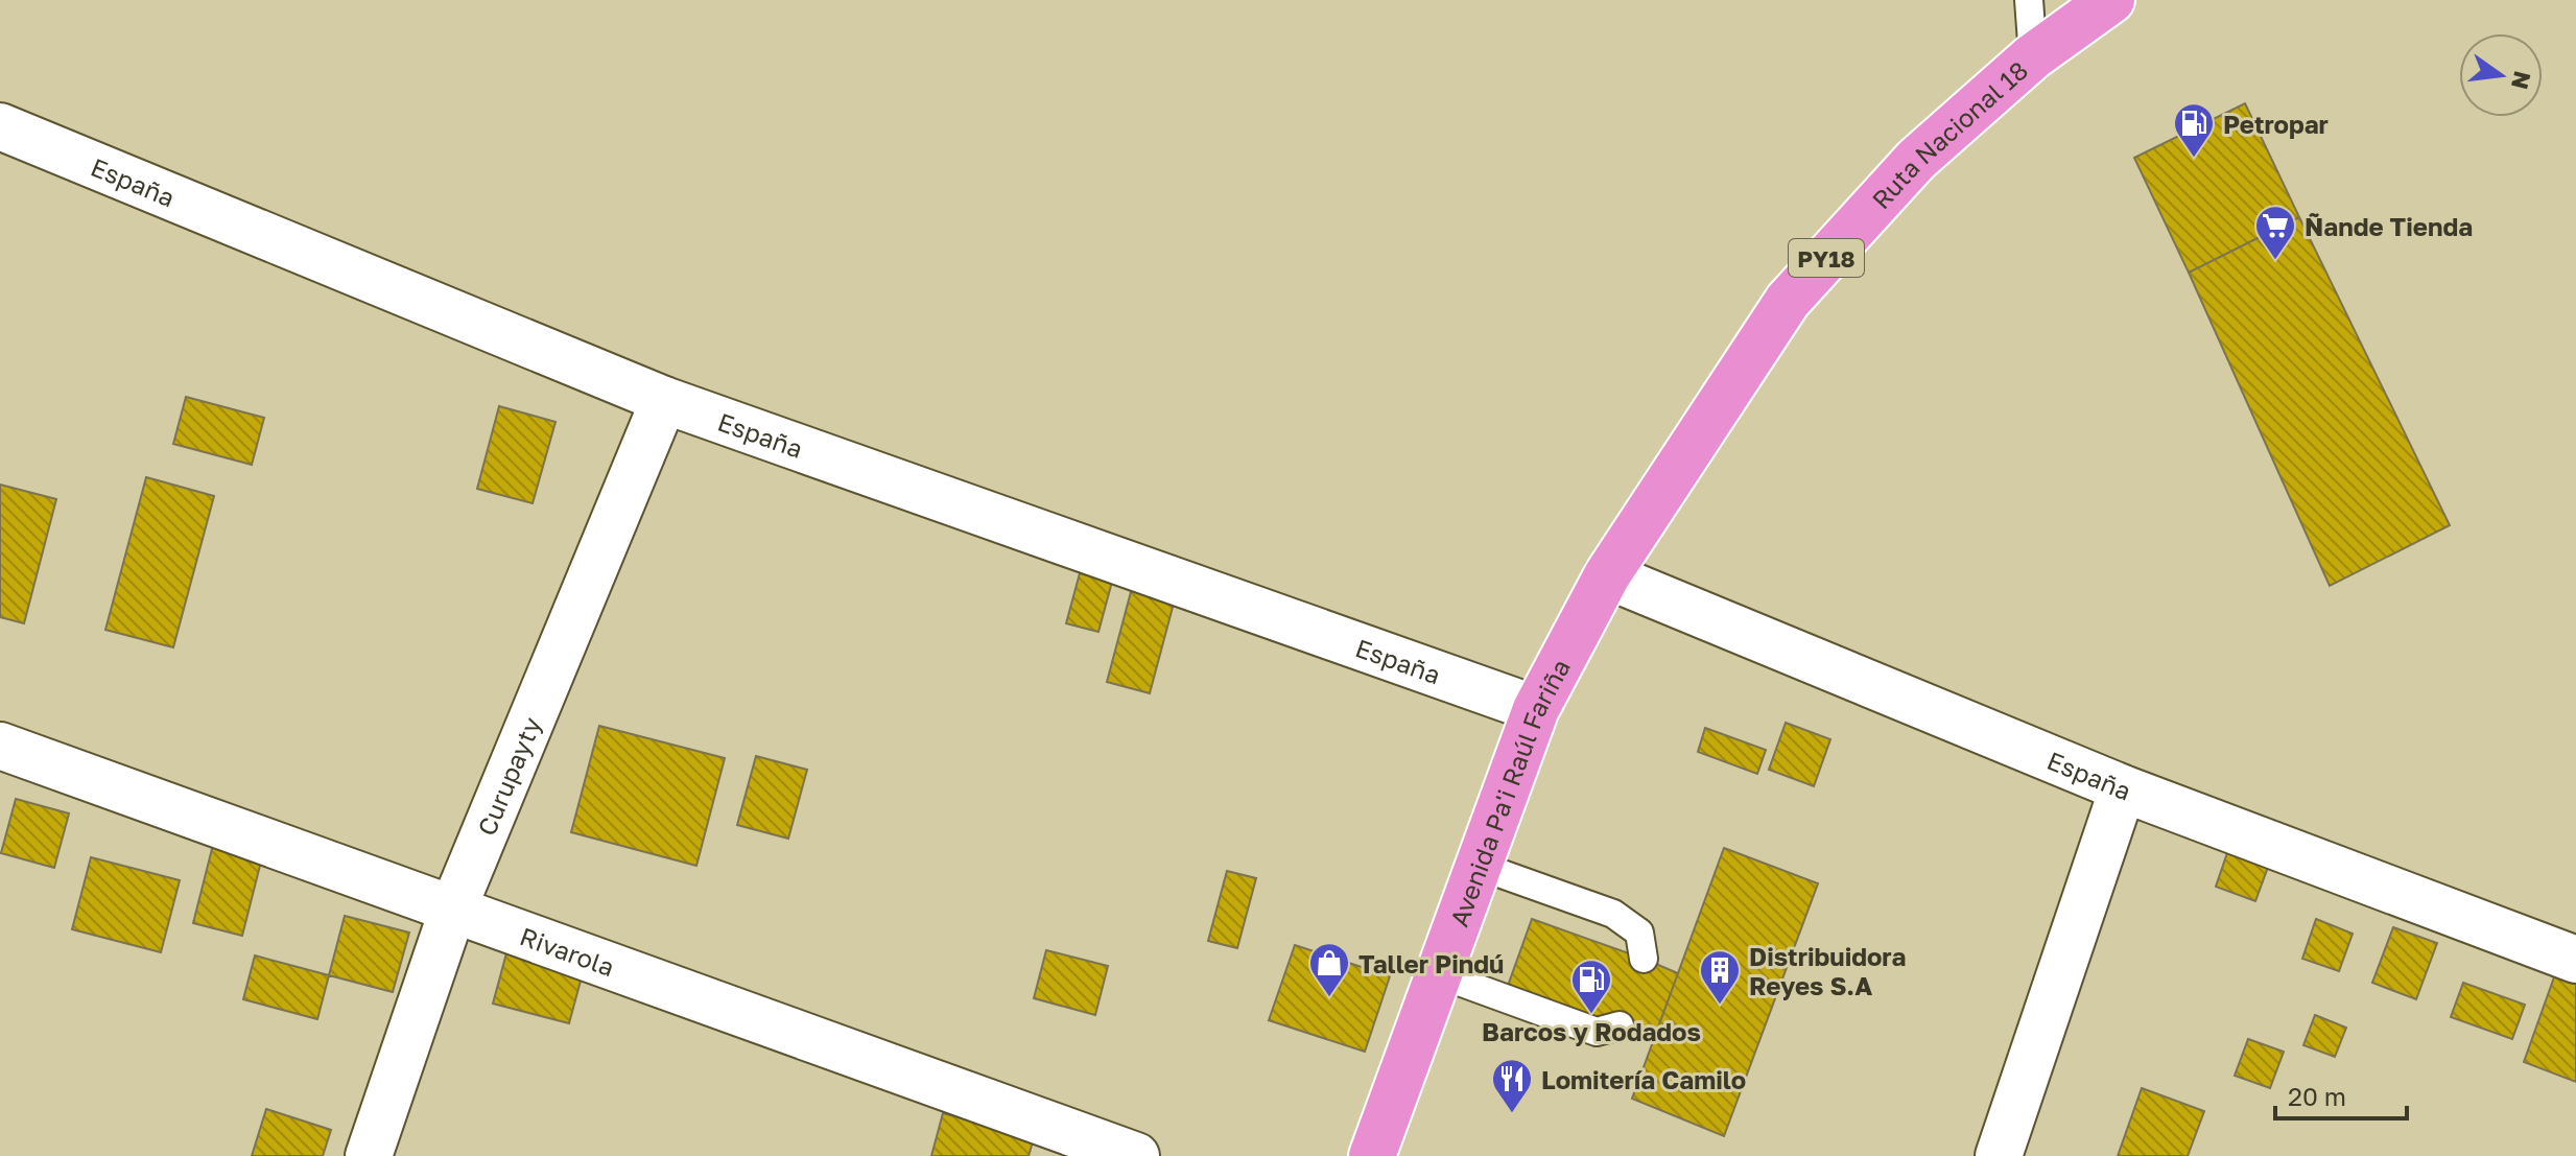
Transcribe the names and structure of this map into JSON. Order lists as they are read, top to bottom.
{
  "streets": {
    "highway": ["Ruta Nacional 18", "PY18", "Avenida Pa'i Raúl Fariña"],
    "street": ["España", "Curupayty", "Rivarola"]
  },
  "crossings": [
    ["Ruta Nacional 18", "España"],
    ["Ruta Nacional 18", "Avenida Pa'i Raúl Fariña"],
    ["España", "Curupayty"],
    ["España", "Avenida Pa'i Raúl Fariña"],
    ["Curupayty", "Rivarola"]
  ],
  "places": {
    "fuel station": ["Petropar", "Barcos y Rodados"],
    "supermarket": ["Ñande Tienda"],
    "shop": ["Taller Pindú"],
    "building": ["Distribuidora Reyes S.A"],
    "restaurant": ["Lomitería Camilo"]
  },
  "scale_bar": "20 m",
  "north": "right"
}
